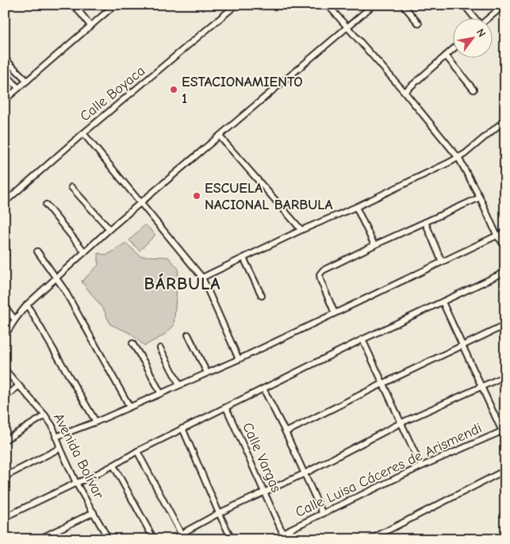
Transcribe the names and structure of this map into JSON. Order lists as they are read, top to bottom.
{
  "streets": {
    "street": [
      "Calle Boyaca",
      "Avenida Bolívar",
      "Calle Vargas",
      "Calle Luisa Cáceres de Arismendi"
    ]
  },
  "crossings": [
    ["Calle Vargas", "Calle Luisa Cáceres de Arismendi"]
  ],
  "districts": ["BÁRBULA"],
  "places": ["ESTACIONAMIENTO 1", "ESCUELA NACIONAL BARBULA"],
  "north": "top right"
}
